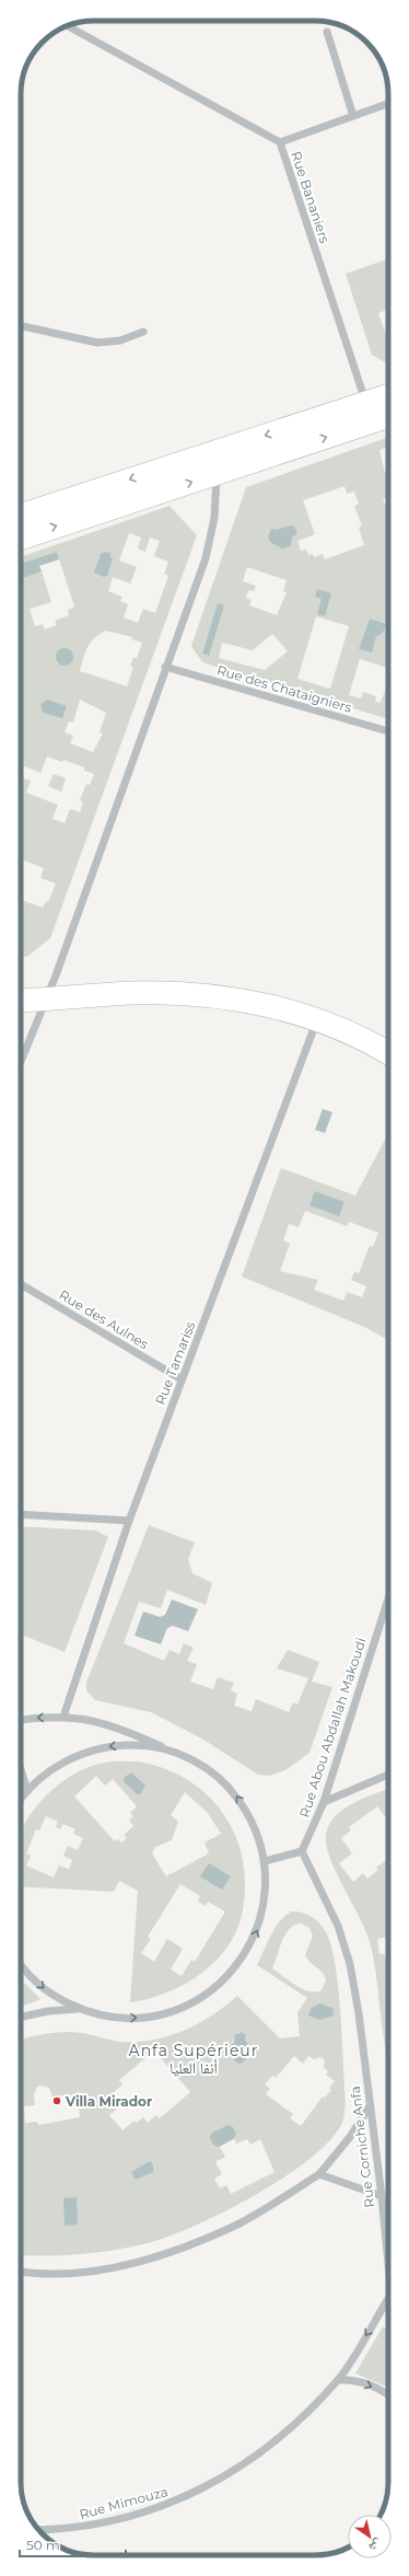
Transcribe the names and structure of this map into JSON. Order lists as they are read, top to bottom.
{
  "streets": {
    "street": [
      "Rue Bananiers",
      "Rue des Chataigniers",
      "Rue des Aulnes",
      "Rue Tamariss",
      "Rue Abou Abdallah Makoudi",
      "Rue Corniche Anfa",
      "Rue Mimouza"
    ]
  },
  "crossings": [
    ["Rue des Aulnes", "Rue Tamariss"],
    ["Rue Abou Abdallah Makoudi", "Rue Corniche Anfa"]
  ],
  "districts": ["Anfa Supérieur أنفا العليا"],
  "places": ["Villa Mirador"],
  "scale_bar": "50 m",
  "north": "bottom right"
}
